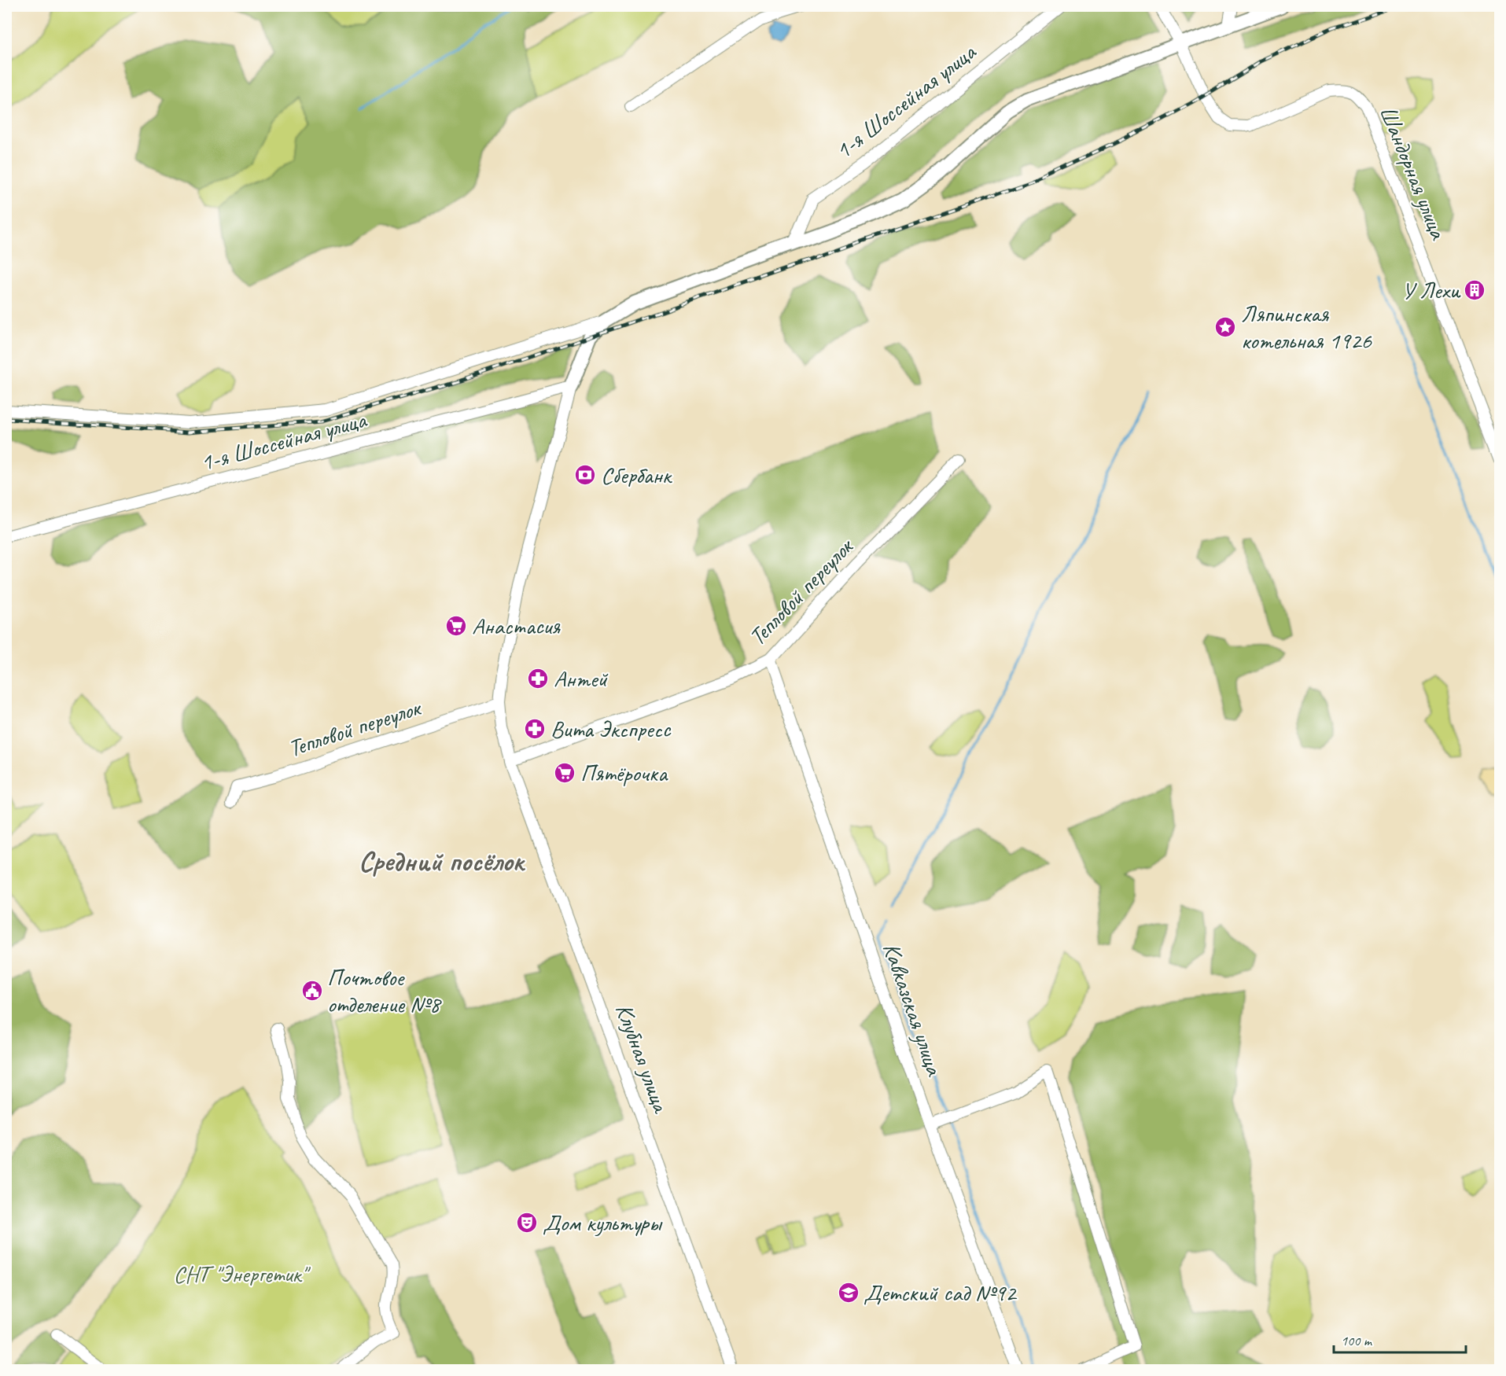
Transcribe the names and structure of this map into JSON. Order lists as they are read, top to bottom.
{
  "streets": {
    "street": [
      "1-я Шоссейная улица",
      "Шандорная улица",
      "Тепловой переулок",
      "Кавказская улица",
      "Клубная улица"
    ]
  },
  "crossings": [
    ["1-я Шоссейная улица", "Клубная улица"],
    ["Тепловой переулок", "Кавказская улица"],
    ["Тепловой переулок", "Клубная улица"]
  ],
  "districts": ["Средний посёлок"],
  "parks": ["СНТ \"Энергетик\""],
  "places": {
    "building": ["У Лехи"],
    "place": ["Ляпинская котельная 1926"],
    "bank": ["Сбербанк"],
    "supermarket": ["Анастасия", "Пятёрочка"],
    "pharmacy": ["Антей", "Вита Экспресс"],
    "public building": ["Почтовое отделение №8"],
    "theatre": ["Дом культуры"],
    "school or university": ["Детский сад №92"]
  },
  "scale_bar": "100 m"
}
